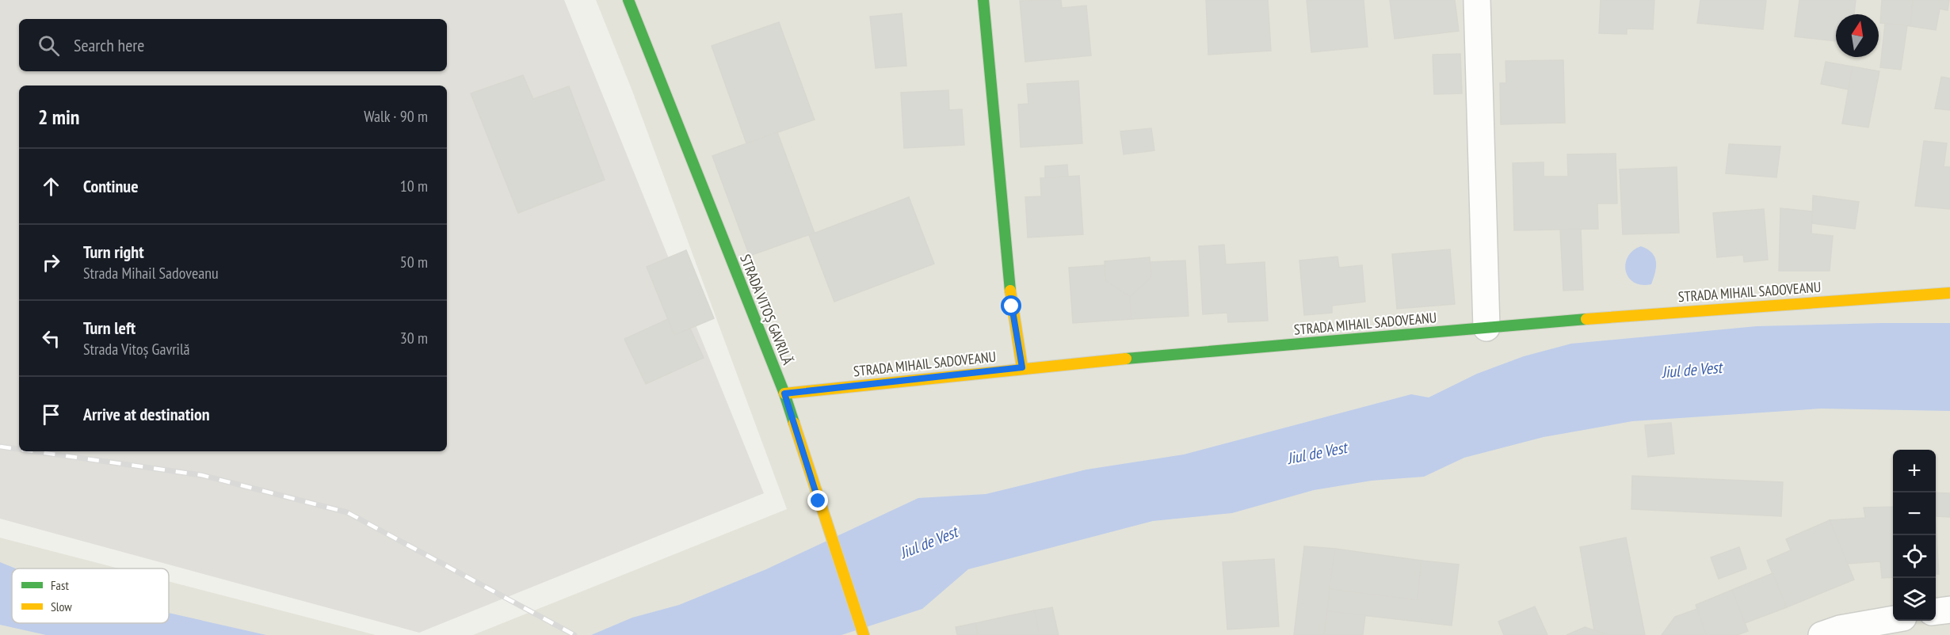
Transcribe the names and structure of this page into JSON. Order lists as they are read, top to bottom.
{
  "streets": {
    "street": ["STRADA MIHAIL SADOVEANU", "STRADA VITOȘ GAVRILĂ"]
  },
  "crossings": [
    ["STRADA MIHAIL SADOVEANU", "STRADA VITOȘ GAVRILĂ"]
  ],
  "water": ["Jiul de Vest"],
  "legend": ["Fast", "Slow"],
  "north": "top",
  "page": {
    "search": "Search here",
    "heading": ["2 min", "Walk · 90 m"],
    "list": [
      ["Continue", "10 m"],
      ["Turn right", "Strada Mihail Sadoveanu", "50 m"],
      ["Turn left", "Strada Vitoș Gavrilă", "30 m"],
      "Arrive at destination"
    ],
    "map_buttons": ["+", "−"]
  }
}
